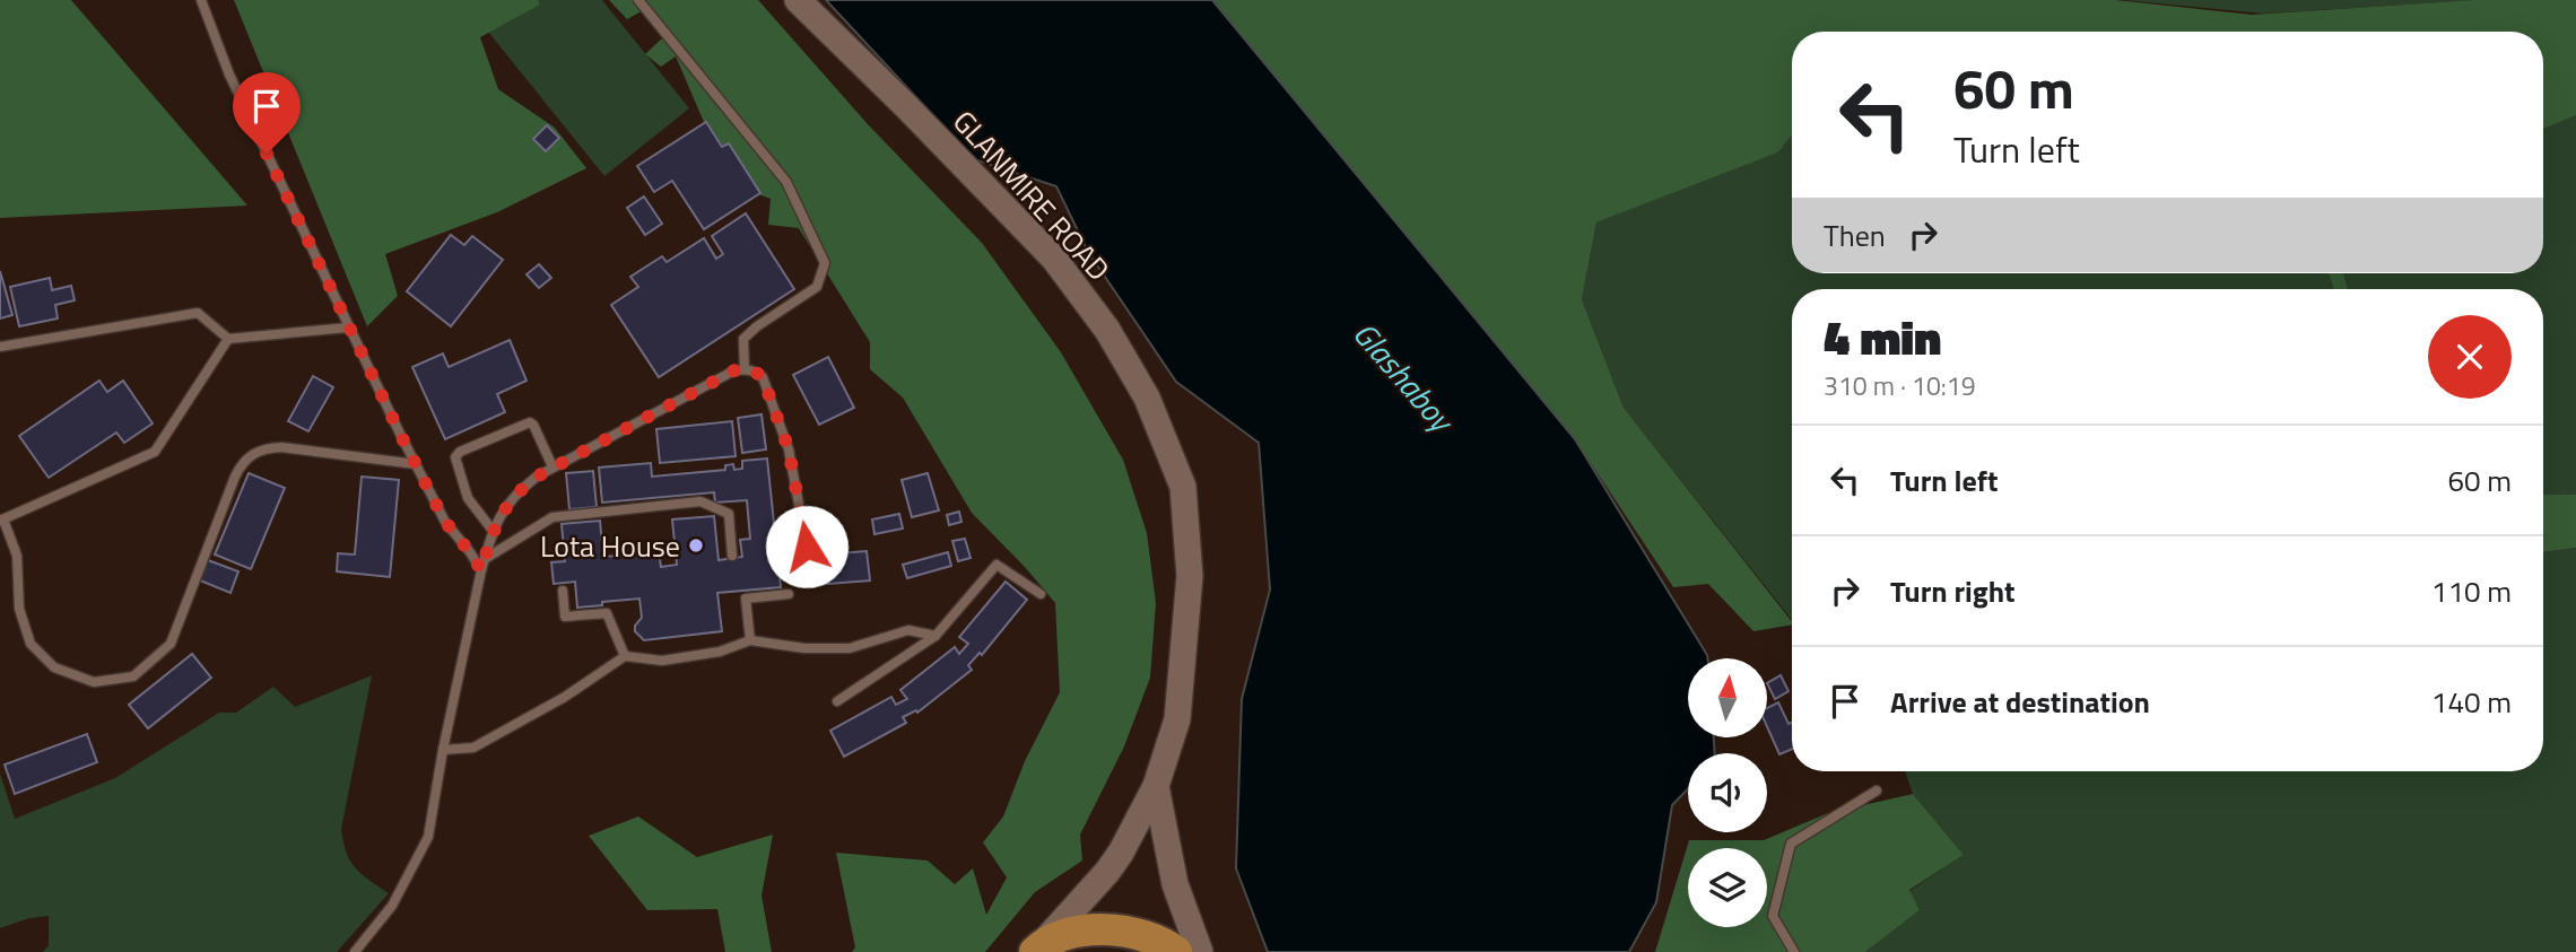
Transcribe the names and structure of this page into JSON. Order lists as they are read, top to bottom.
{
  "streets": {
    "main road": ["GLANMIRE ROAD"]
  },
  "water": ["Glashaboy"],
  "places": ["Lota House"],
  "north": "top",
  "page": {
    "turn": ["60 m", "Turn left"],
    "then": "Then",
    "heading": ["4 min", "310 m · 10:19"],
    "list": [
      {
        "name": "Turn left",
        "value": "60 m"
      },
      {
        "name": "Turn right",
        "value": "110 m"
      },
      {
        "name": "Arrive at destination",
        "value": "140 m"
      }
    ]
  }
}
